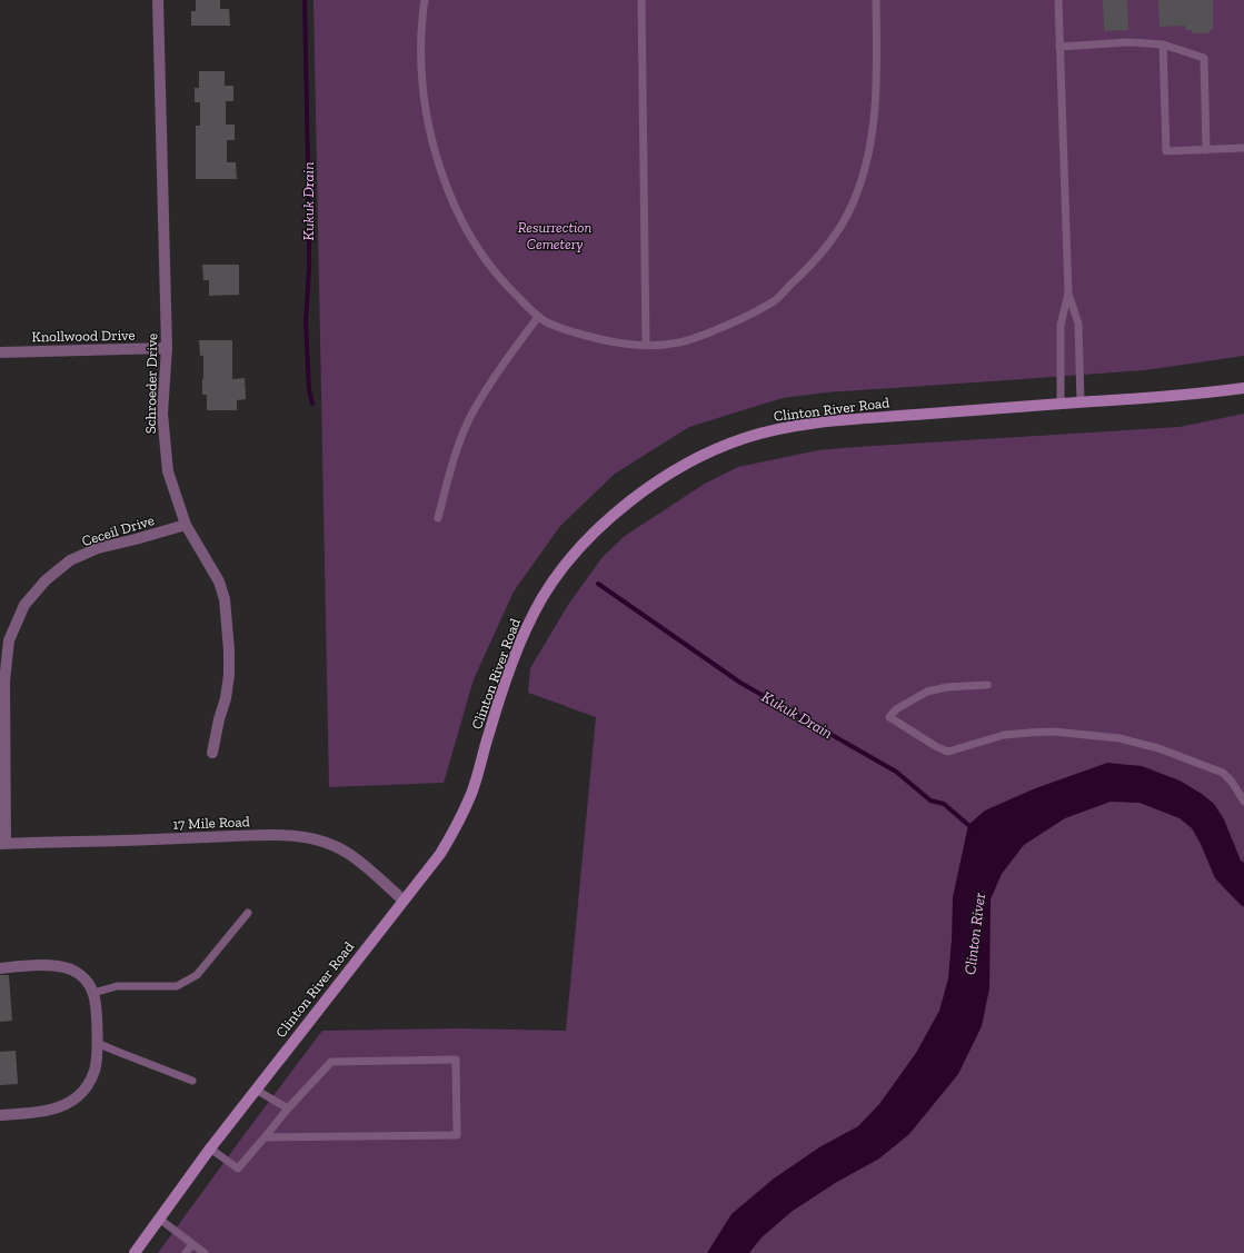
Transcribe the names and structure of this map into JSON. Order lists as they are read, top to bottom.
{
  "streets": {
    "street": [
      "Knollwood Drive",
      "Schroeder Drive",
      "Clinton River Road",
      "Ceceil Drive",
      "17 Mile Road"
    ]
  },
  "crossings": [
    ["Knollwood Drive", "Schroeder Drive"],
    ["Schroeder Drive", "Ceceil Drive"],
    ["Clinton River Road", "17 Mile Road"],
    ["Ceceil Drive", "17 Mile Road"]
  ],
  "water": ["Kukuk Drain", "Clinton River"],
  "parks": ["Resurrection Cemetery"]
}
